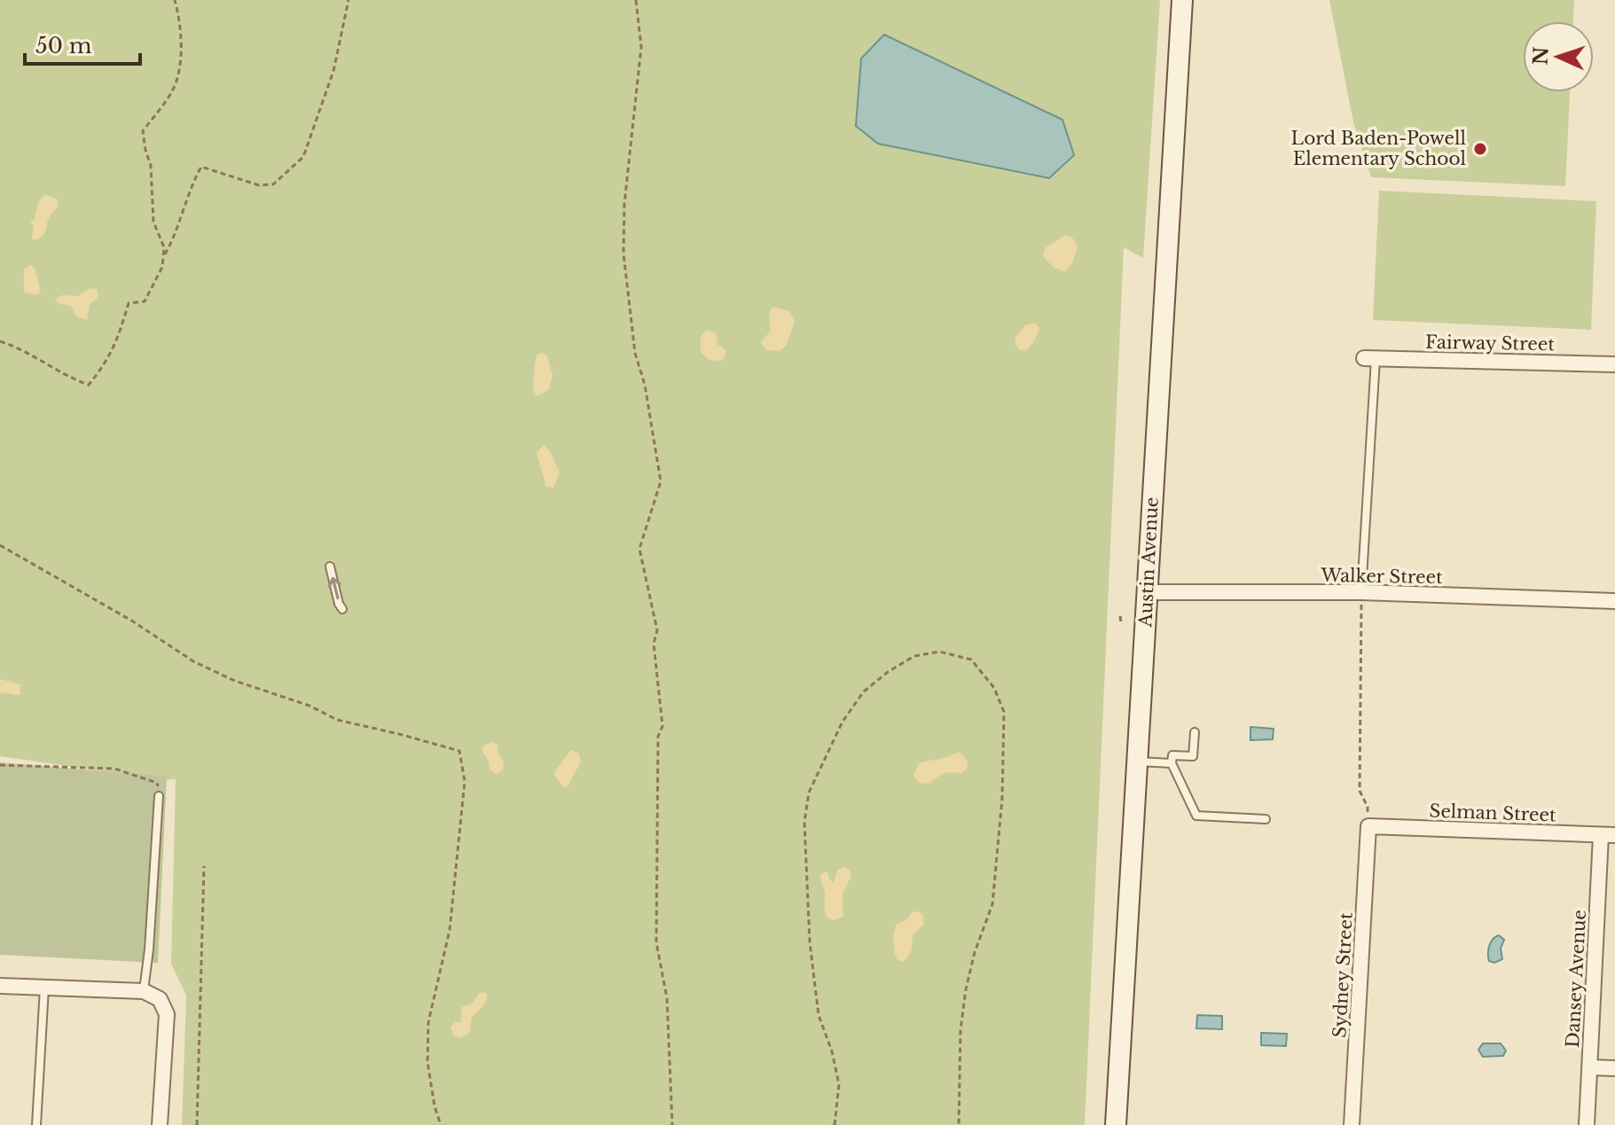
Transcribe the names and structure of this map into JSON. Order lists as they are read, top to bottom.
{
  "streets": {
    "main road": ["Austin Avenue"],
    "street": [
      "Fairway Street",
      "Walker Street",
      "Selman Street",
      "Sydney Street",
      "Dansey Avenue"
    ]
  },
  "crossings": [
    ["Austin Avenue", "Walker Street"],
    ["Selman Street", "Sydney Street"],
    ["Selman Street", "Dansey Avenue"]
  ],
  "places": ["Lord Baden-Powell Elementary School"],
  "scale_bar": "50 m",
  "north": "left"
}
